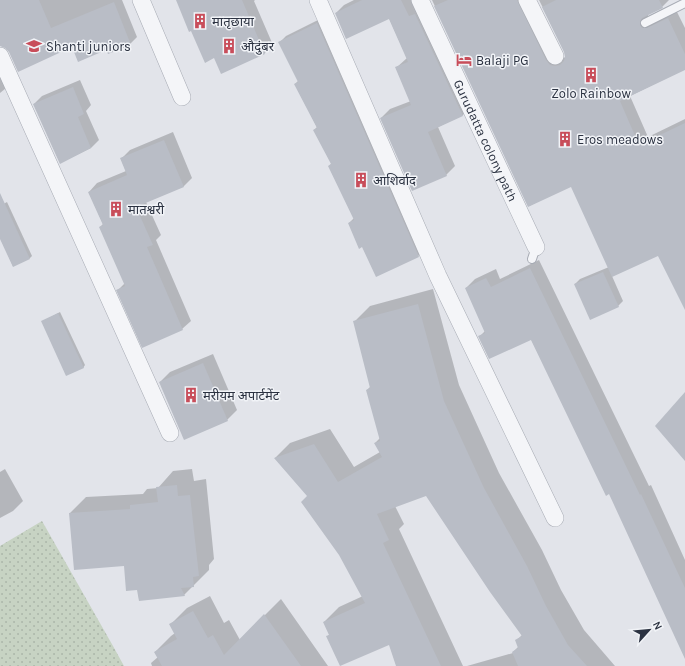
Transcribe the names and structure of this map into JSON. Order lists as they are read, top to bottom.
{
  "streets": {
    "street": ["Gurudatta colony path"]
  },
  "places": {
    "building": [
      "मातृछाया",
      "औदुंबर",
      "Zolo Rainbow",
      "Eros meadows",
      "आशिर्वाद",
      "मातश्वरी",
      "मरीयम अपार्टमेंट"
    ],
    "school or university": ["Shanti juniors"],
    "hotel": ["Balaji PG"]
  },
  "north": "top right"
}
